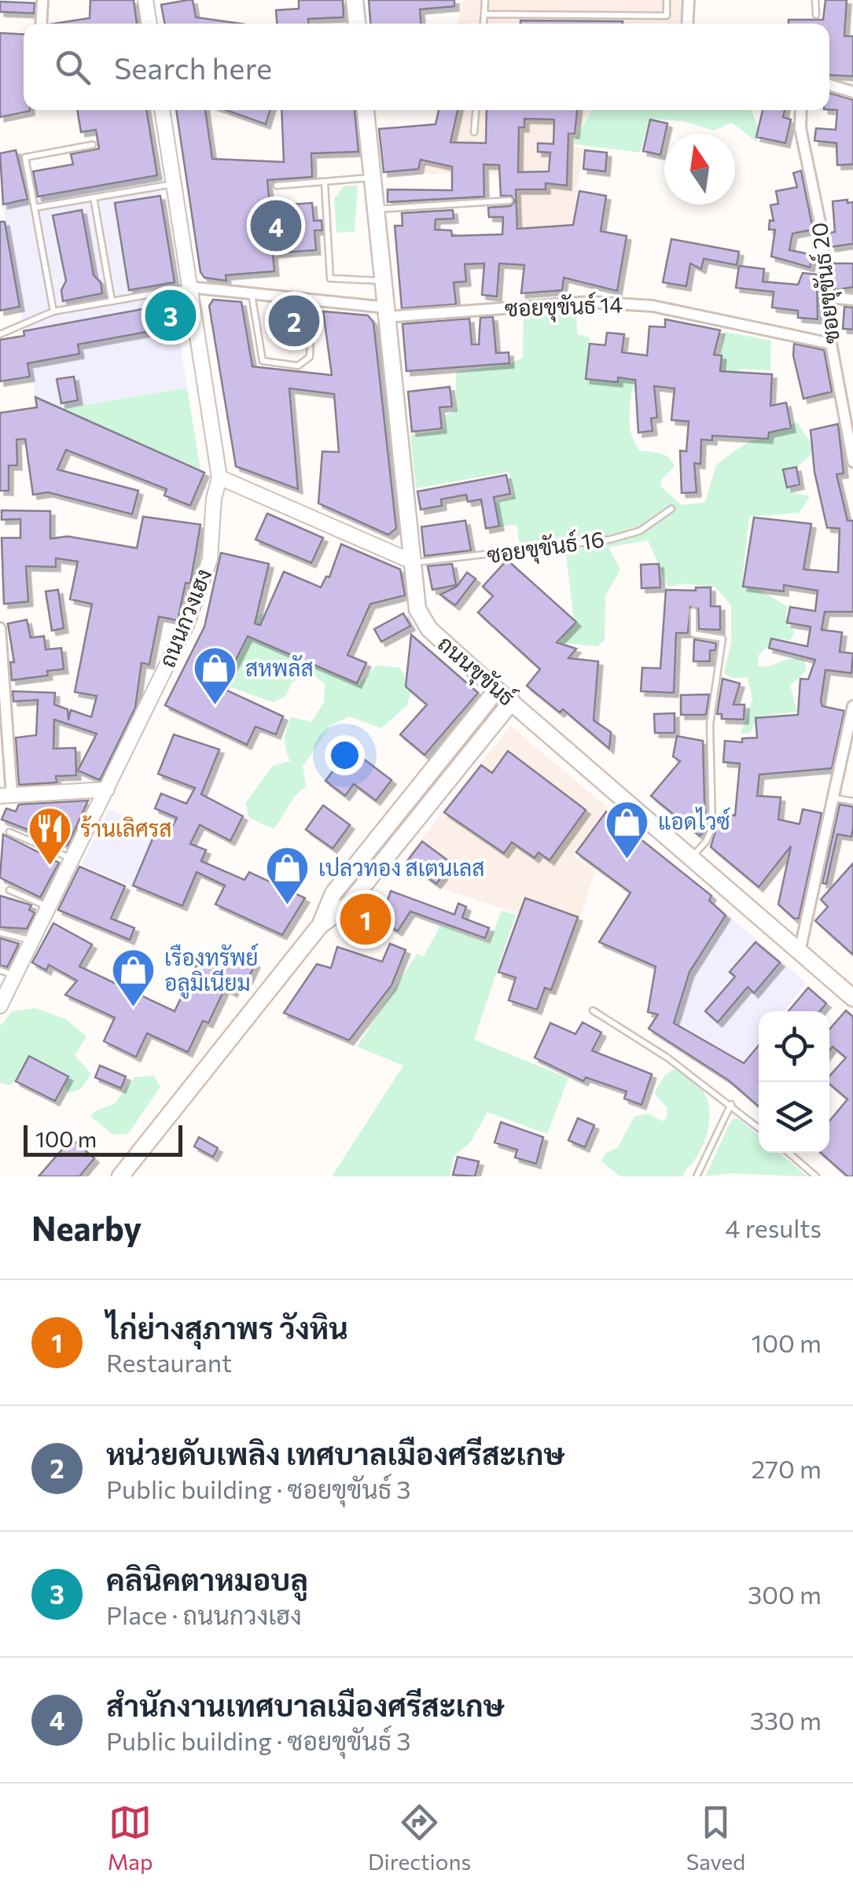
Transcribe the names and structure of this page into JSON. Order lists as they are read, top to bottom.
{
  "streets": {
    "main road": ["ถนนขุขันธ์"],
    "street": ["ซอยขุขันธ์ 20", "ซอยขุขันธ์ 14", "ถนนกวงเฮง"],
    "lane": ["ซอยขุขันธ์ 16"]
  },
  "crossings": [
    ["ซอยขุขันธ์ 20", "ซอยขุขันธ์ 14"],
    ["ซอยขุขันธ์ 14", "ถนนกวงเฮง"],
    ["ซอยขุขันธ์ 14", "ถนนขุขันธ์"],
    ["ซอยขุขันธ์ 16", "ถนนขุขันธ์"]
  ],
  "places": {
    "shop": [
      "สหพลัส",
      "แอดไวซ์",
      "เปลวทอง สเตนเลส",
      "เรืองทรัพย์ อลูมิเนียม"
    ],
    "restaurant": ["ร้านเลิศรส"]
  },
  "scale_bar": "100 m",
  "north": "top",
  "page": {
    "search": "Search here",
    "pins": [
      "4",
      "3",
      "2",
      "1"
    ],
    "scale": "100 m",
    "heading": ["Nearby", "4 results"],
    "list": [
      {
        "mark": "1",
        "name": "ไก่ย่างสุภาพร วังหิน",
        "note": "Restaurant",
        "value": "100 m"
      },
      {
        "mark": "2",
        "name": "หน่วยดับเพลิง เทศบาลเมืองศรีสะเกษ",
        "note": "Public building · ซอยขุขันธ์ 3",
        "value": "270 m"
      },
      {
        "mark": "3",
        "name": "คลินิคตาหมอบลู",
        "note": "Place · ถนนกวงเฮง",
        "value": "300 m"
      },
      {
        "mark": "4",
        "name": "สำนักงานเทศบาลเมืองศรีสะเกษ",
        "note": "Public building · ซอยขุขันธ์ 3",
        "value": "330 m"
      }
    ],
    "nav": ["Map", "Directions", "Saved"]
  }
}
